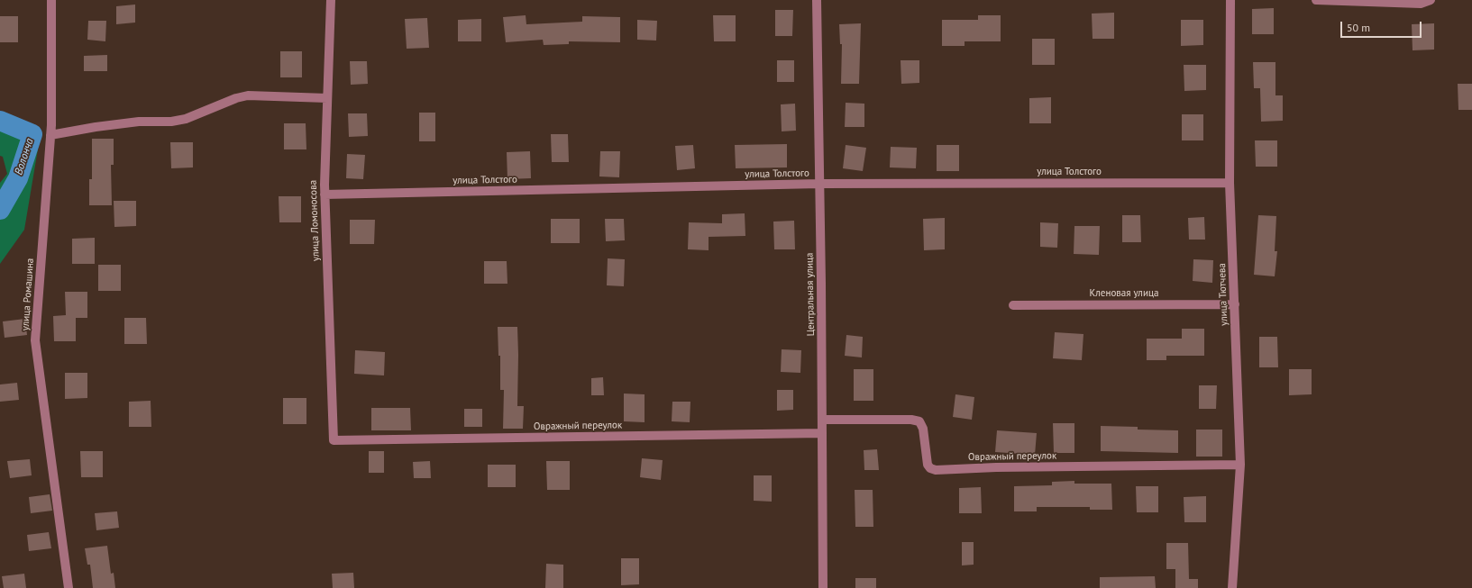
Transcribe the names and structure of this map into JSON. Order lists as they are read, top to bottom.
{
  "streets": {
    "street": [
      "улица Толстого",
      "улица Ломоносова",
      "Кленовая улица",
      "улица Ромашина",
      "Центральная улица",
      "улица Тютчева",
      "Овражный переулок"
    ]
  },
  "crossings": [
    ["улица Толстого", "улица Ломоносова"],
    ["улица Толстого", "Центральная улица"],
    ["улица Толстого", "улица Тютчева"],
    ["улица Ломоносова", "Овражный переулок"],
    ["Кленовая улица", "улица Тютчева"],
    ["Центральная улица", "Овражный переулок"],
    ["улица Тютчева", "Овражный переулок"]
  ],
  "water": ["Волонча"],
  "scale_bar": "50 m"
}
